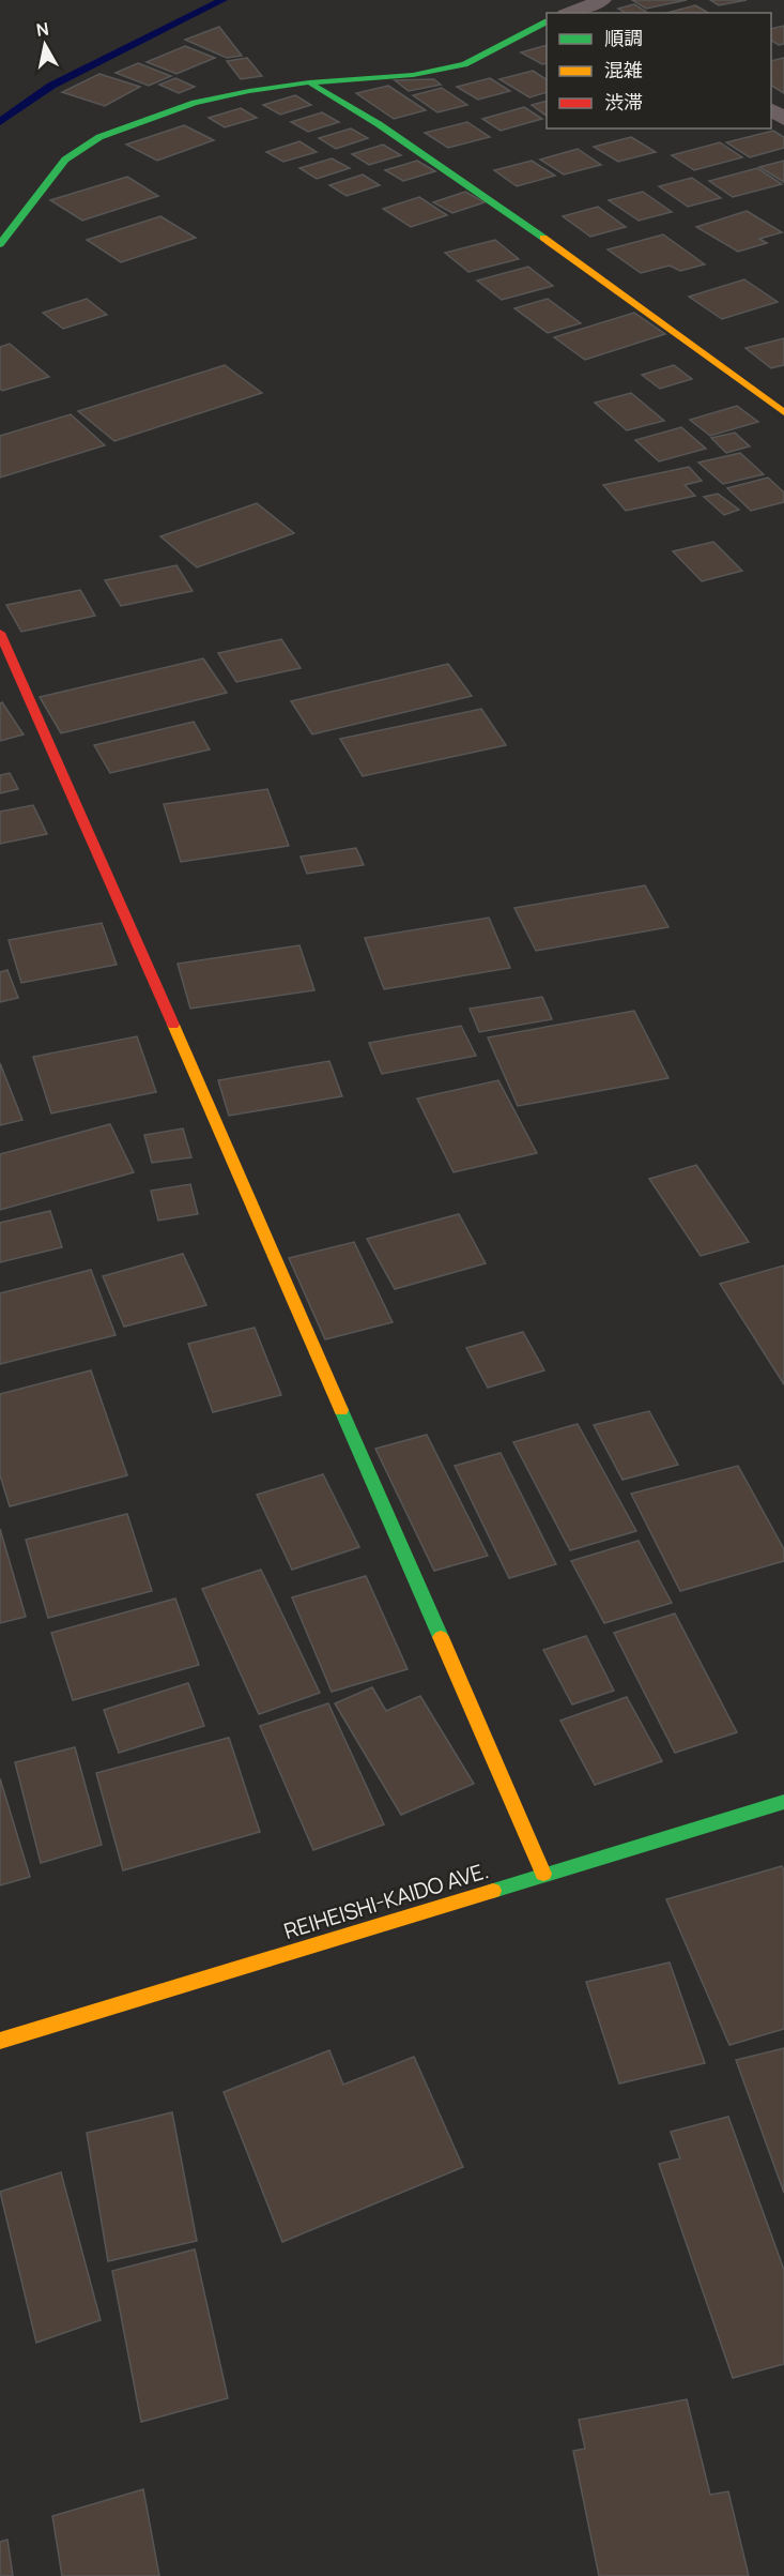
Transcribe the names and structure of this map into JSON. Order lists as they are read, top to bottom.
{
  "streets": {
    "street": ["REIHEISHI-KAIDO AVE."]
  },
  "legend": ["順調", "混雑", "渋滞"],
  "north": "top"
}
